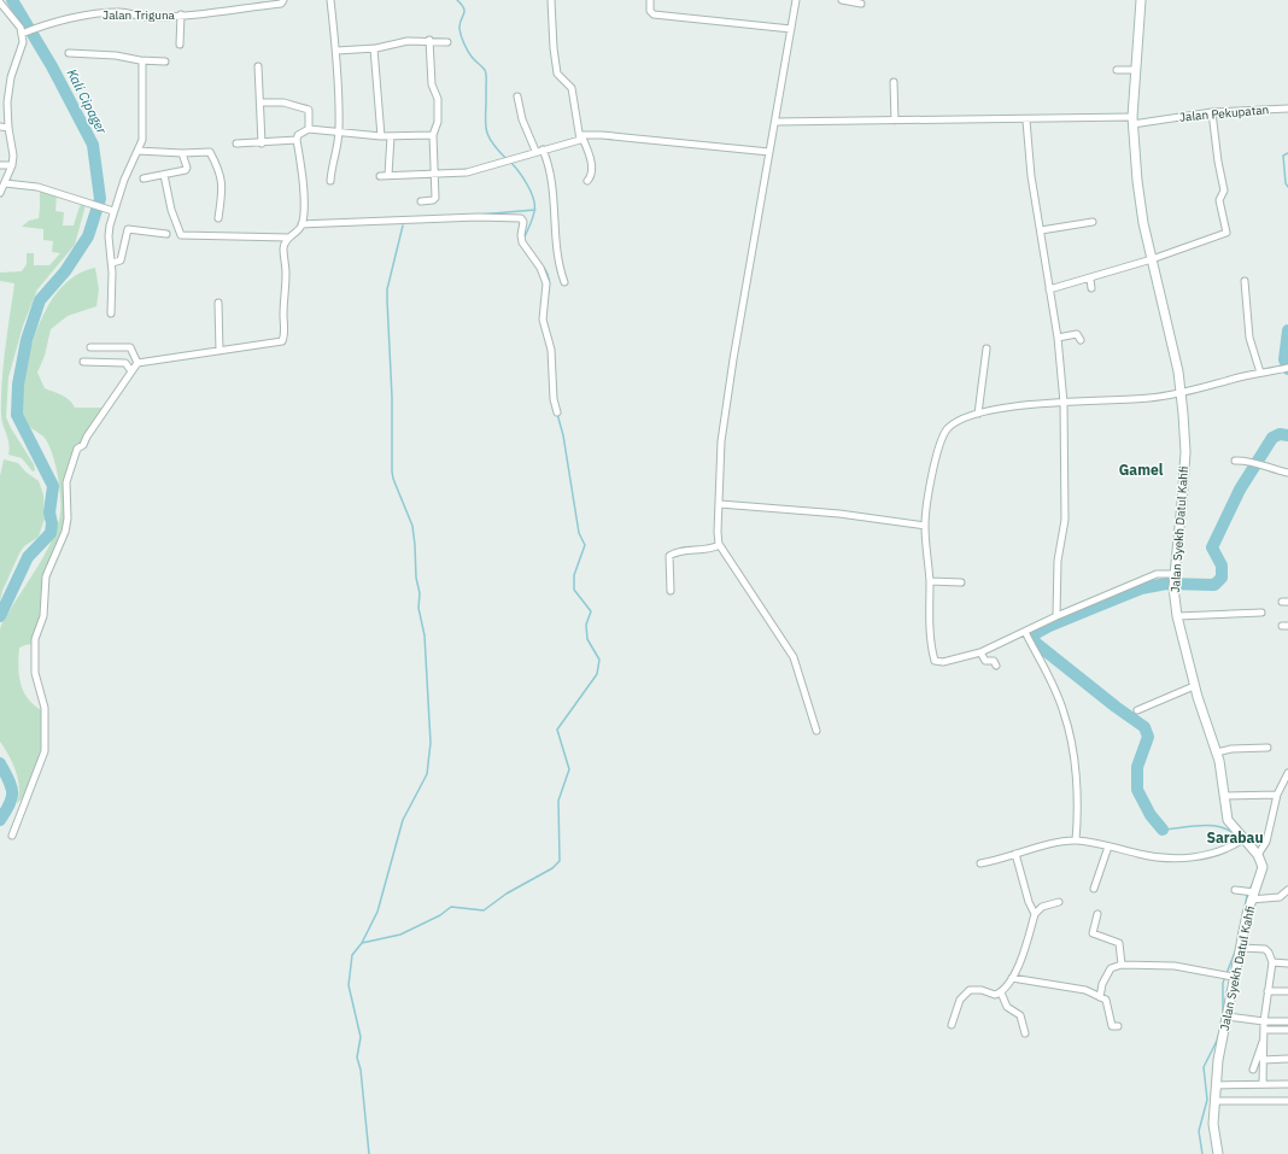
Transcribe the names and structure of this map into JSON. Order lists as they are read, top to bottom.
{
  "streets": {
    "street": ["Jalan Triguna", "Jalan Pekupatan", "Jalan Syekh Datul Kahfi"]
  },
  "crossings": [
    ["Jalan Pekupatan", "Jalan Syekh Datul Kahfi"]
  ],
  "districts": ["Gamel", "Sarabau"],
  "water": ["Kali Cipager"]
}
